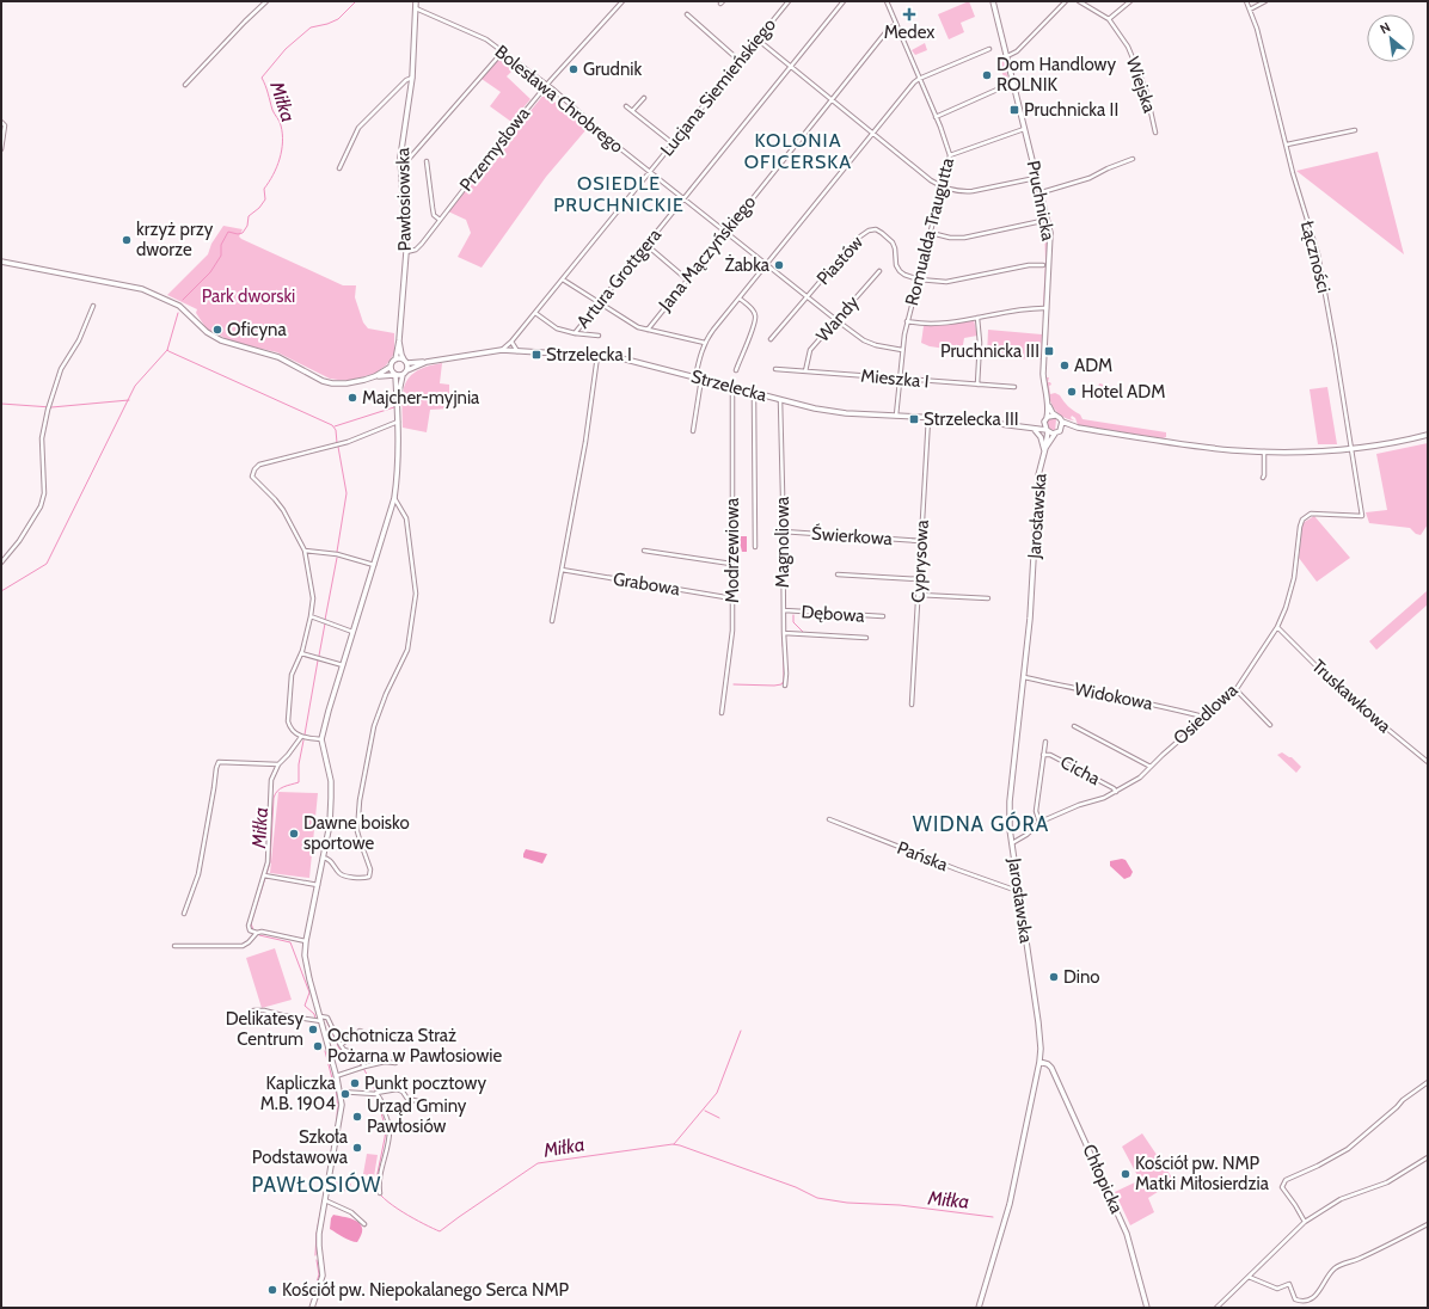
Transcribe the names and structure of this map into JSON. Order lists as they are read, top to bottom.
{
  "streets": {
    "street": [
      "Wiejska",
      "Lucjana Siemieńskiego",
      "Bolesława Chrobrego",
      "Przemysłowa",
      "Pawłosiowska",
      "Pruchnicka",
      "Romualda Traugutta",
      "Jana Mączyńskiego",
      "Łączności",
      "Piastów",
      "Artura Grottgera",
      "Wandy",
      "Mieszka I",
      "Strzelecka",
      "Jarosławska",
      "Świerkowa",
      "Magnoliowa",
      "Modrzewiowa",
      "Cyprysowa",
      "Grabowa",
      "Dębowa",
      "Widokowa",
      "Truskawkowa",
      "Osiedlowa",
      "Cicha",
      "Pańska",
      "Chłopicka"
    ]
  },
  "crossings": [
    ["Lucjana Siemieńskiego", "Bolesława Chrobrego"],
    ["Lucjana Siemieńskiego", "Artura Grottgera"],
    ["Lucjana Siemieńskiego", "Strzelecka"],
    ["Bolesława Chrobrego", "Przemysłowa"],
    ["Bolesława Chrobrego", "Pawłosiowska"],
    ["Bolesława Chrobrego", "Romualda Traugutta"],
    ["Bolesława Chrobrego", "Jana Mączyńskiego"],
    ["Bolesława Chrobrego", "Piastów"],
    ["Bolesława Chrobrego", "Artura Grottgera"],
    ["Bolesława Chrobrego", "Wandy"],
    ["Przemysłowa", "Pawłosiowska"],
    ["Pawłosiowska", "Strzelecka"],
    ["Pruchnicka", "Strzelecka"],
    ["Pruchnicka", "Jarosławska"],
    ["Romualda Traugutta", "Jana Mączyńskiego"],
    ["Romualda Traugutta", "Piastów"],
    ["Romualda Traugutta", "Mieszka I"],
    ["Romualda Traugutta", "Strzelecka"],
    ["Łączności", "Osiedlowa"],
    ["Wandy", "Mieszka I"],
    ["Strzelecka", "Jarosławska"],
    ["Strzelecka", "Magnoliowa"],
    ["Strzelecka", "Modrzewiowa"],
    ["Strzelecka", "Cyprysowa"],
    ["Jarosławska", "Widokowa"],
    ["Jarosławska", "Osiedlowa"],
    ["Jarosławska", "Pańska"],
    ["Jarosławska", "Chłopicka"],
    ["Świerkowa", "Magnoliowa"],
    ["Świerkowa", "Cyprysowa"],
    ["Magnoliowa", "Dębowa"],
    ["Modrzewiowa", "Grabowa"],
    ["Widokowa", "Osiedlowa"],
    ["Truskawkowa", "Osiedlowa"],
    ["Osiedlowa", "Cicha"]
  ],
  "districts": [
    "KOLONIA OFICERSKA",
    "OSIEDLE PRUCHNICKIE",
    "WIDNA GÓRA",
    "PAWŁOSIÓW"
  ],
  "water": ["Miłka"],
  "parks": ["Park dworski"],
  "places": {
    "health": ["Medex"],
    "other": [
      "Grudnik",
      "Dom Handlowy ROLNIK",
      "krzyż przy dworze",
      "Żabka",
      "Oficyna",
      "ADM",
      "Hotel ADM",
      "Majcher-myjnia",
      "Dawne boisko sportowe",
      "Dino",
      "Delikatesy Centrum",
      "Ochotnicza Straż Pożarna w Pawłosiowie",
      "Punkt pocztowy",
      "Kapliczka M.B. 1904",
      "Urząd Gminy Pawłosiów",
      "Szkoła Podstawowa",
      "Kościół pw. NMP Matki Miłosierdzia",
      "Kościół pw. Niepokalanego Serca NMP"
    ],
    "transit": [
      "Pruchnicka II",
      "Pruchnicka III",
      "Strzelecka I",
      "Strzelecka III"
    ]
  },
  "north": "top left"
}
